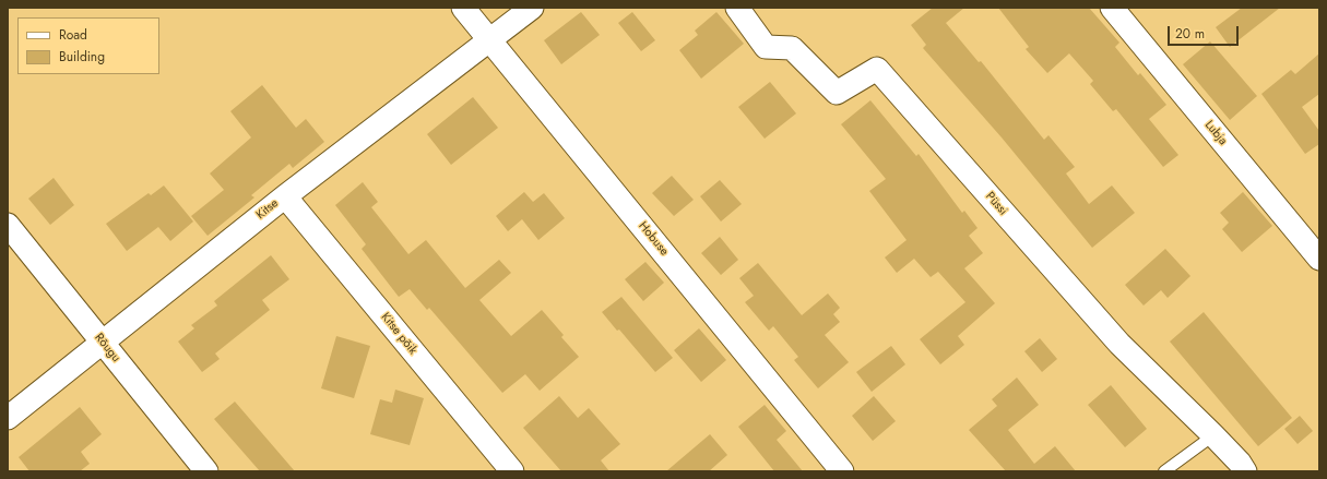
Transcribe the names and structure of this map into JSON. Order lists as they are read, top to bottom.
{
  "streets": {
    "street": [
      "Lubja",
      "Püssi",
      "Kitse",
      "Hobuse",
      "Kitse põik",
      "Rõugu"
    ]
  },
  "crossings": [
    ["Kitse", "Hobuse"],
    ["Kitse", "Kitse põik"],
    ["Kitse", "Rõugu"]
  ],
  "legend": ["Road", "Building"],
  "scale_bar": "20 m"
}
